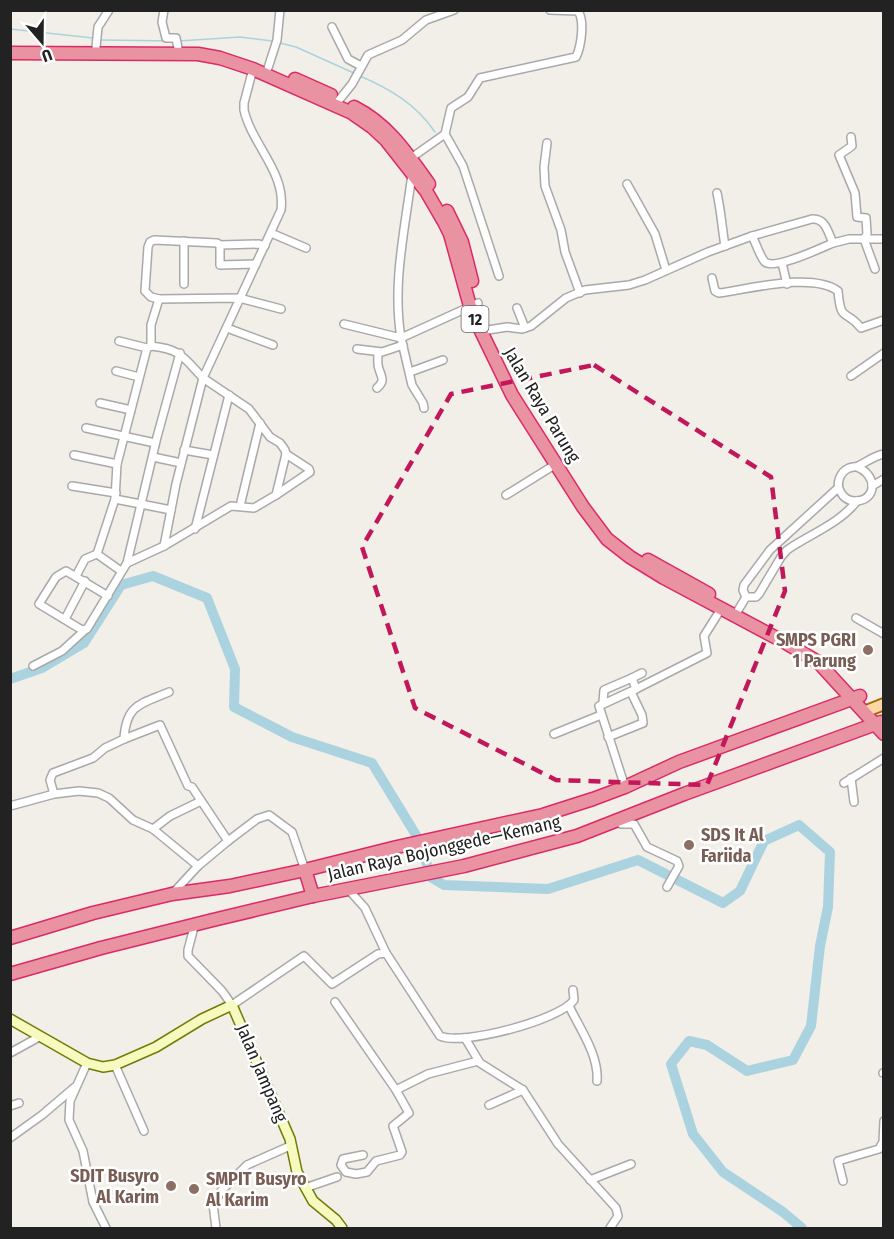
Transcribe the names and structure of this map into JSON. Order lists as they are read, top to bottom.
{
  "streets": {
    "highway": ["12", "Jalan Raya Parung", "Jalan Raya Bojonggede—Kemang"],
    "street": ["Jalan Jampang"]
  },
  "crossings": [
    ["Jalan Raya Parung", "Jalan Raya Bojonggede—Kemang"]
  ],
  "places": [
    "SMPS PGRI 1 Parung",
    "SDS It Al Fariida",
    "SDIT Busyro Al Karim",
    "SMPIT Busyro Al Karim"
  ],
  "north": "bottom"
}
